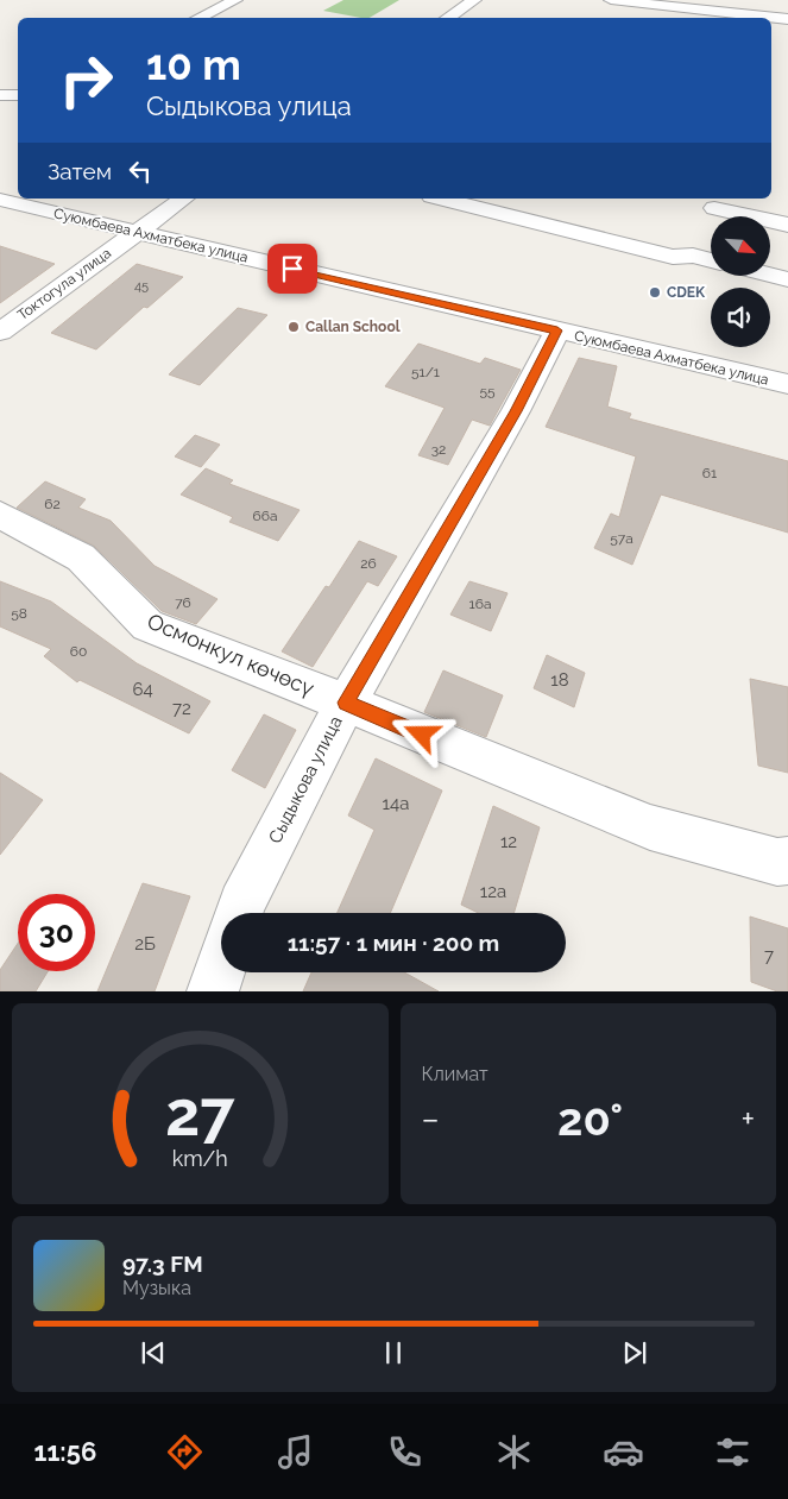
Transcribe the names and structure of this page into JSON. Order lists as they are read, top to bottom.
{
  "streets": {
    "street": [
      "Суюмбаева Ахматбека улица",
      "Токтогула улица",
      "Осмонкул көчөсү",
      "Сыдыкова улица"
    ]
  },
  "crossings": [
    ["Суюмбаева Ахматбека улица", "Токтогула улица"],
    ["Суюмбаева Ахматбека улица", "Сыдыкова улица"],
    ["Осмонкул көчөсү", "Сыдыкова улица"]
  ],
  "places": ["CDEK", "Callan School"],
  "house_numbers": [
    "45",
    "51/1",
    "55",
    "32",
    "61",
    "62",
    "66а",
    "57а",
    "26",
    "76",
    "16а",
    "58",
    "60",
    "18",
    "64",
    "72",
    "14а",
    "12",
    "12а",
    "2Б",
    "7"
  ],
  "north": "bottom right",
  "page": {
    "turn": ["10 m", "Сыдыкова улица"],
    "then": "Затем",
    "limit": "30",
    "trip": "11:57 · 1 мин · 200 m",
    "tile": "Климат",
    "heat": ["−", "20°", "+"],
    "song": ["97.3 FM", "Музыка"],
    "tabs": "11:56",
    "gauge": ["27", "km/h"]
  }
}
